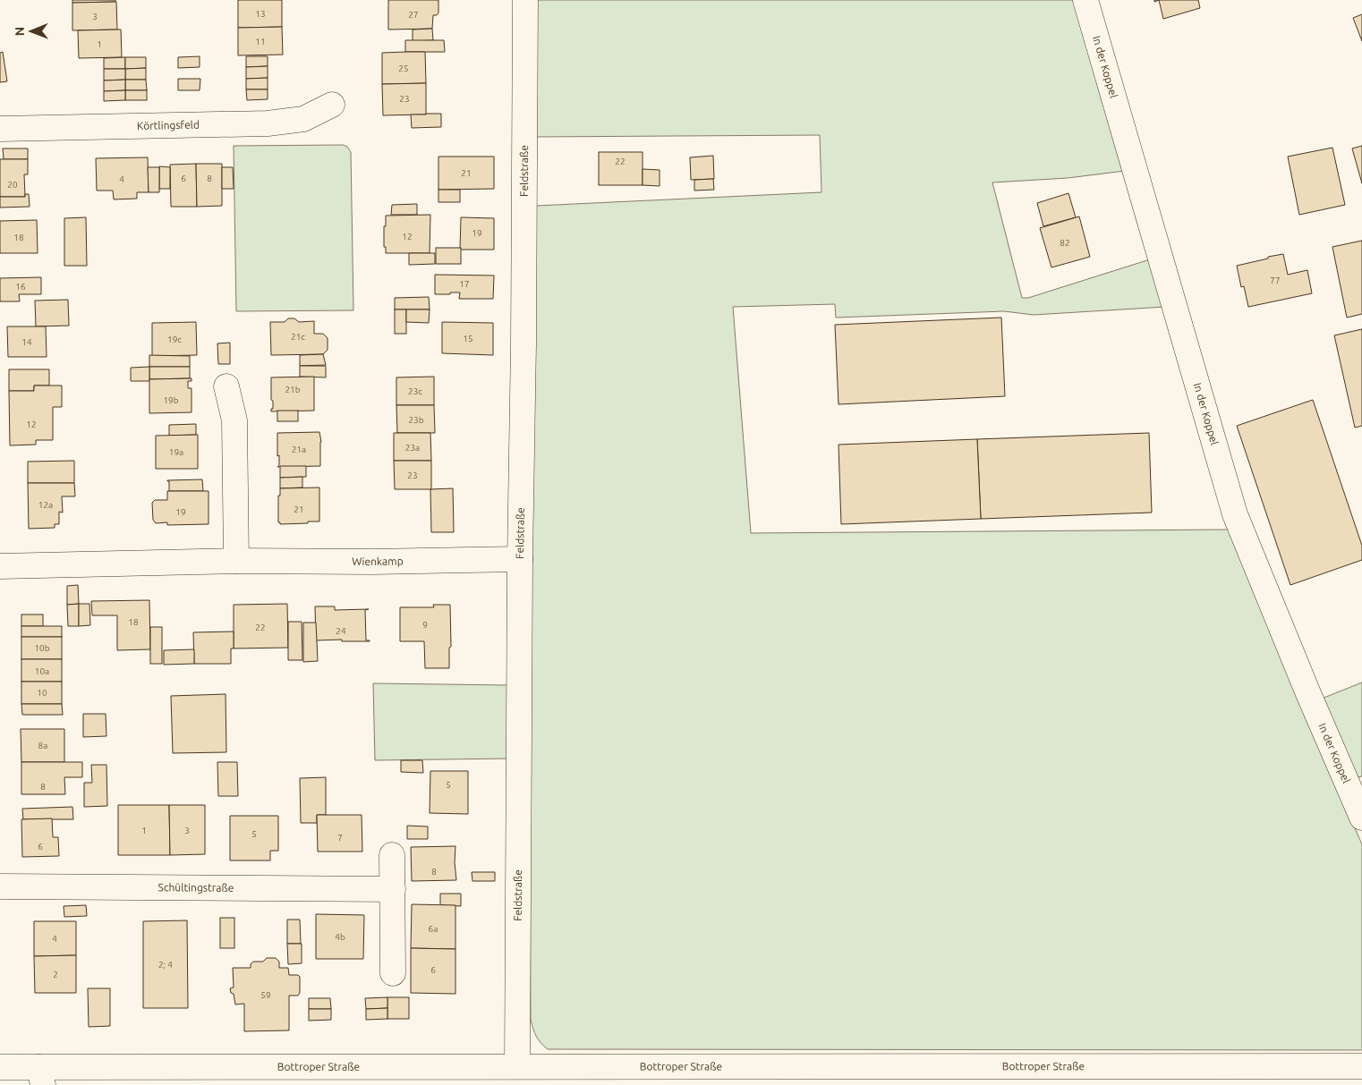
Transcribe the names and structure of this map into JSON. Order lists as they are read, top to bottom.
{
  "streets": {
    "street": [
      "In der Koppel",
      "Körtlingsfeld",
      "Feldstraße",
      "Wienkamp",
      "Schültingstraße",
      "Bottroper Straße"
    ]
  },
  "crossings": [
    ["Feldstraße", "Wienkamp"],
    ["Feldstraße", "Bottroper Straße"]
  ],
  "house_numbers": [
    "13",
    "27",
    "3",
    "11",
    "1",
    "25",
    "23",
    "22",
    "21",
    "6",
    "8",
    "4",
    "20",
    "19",
    "12",
    "18",
    "82",
    "77",
    "17",
    "16",
    "21c",
    "15",
    "19c",
    "14",
    "21b",
    "23c",
    "19b",
    "23b",
    "12",
    "23a",
    "21a",
    "19a",
    "23",
    "12a",
    "21",
    "19",
    "18",
    "9",
    "22",
    "24",
    "10b",
    "10a",
    "10",
    "8a",
    "5",
    "8",
    "1",
    "3",
    "5",
    "7",
    "6",
    "8",
    "6a",
    "4b",
    "4",
    "2; 4",
    "6",
    "2",
    "59"
  ],
  "north": "left"
}
